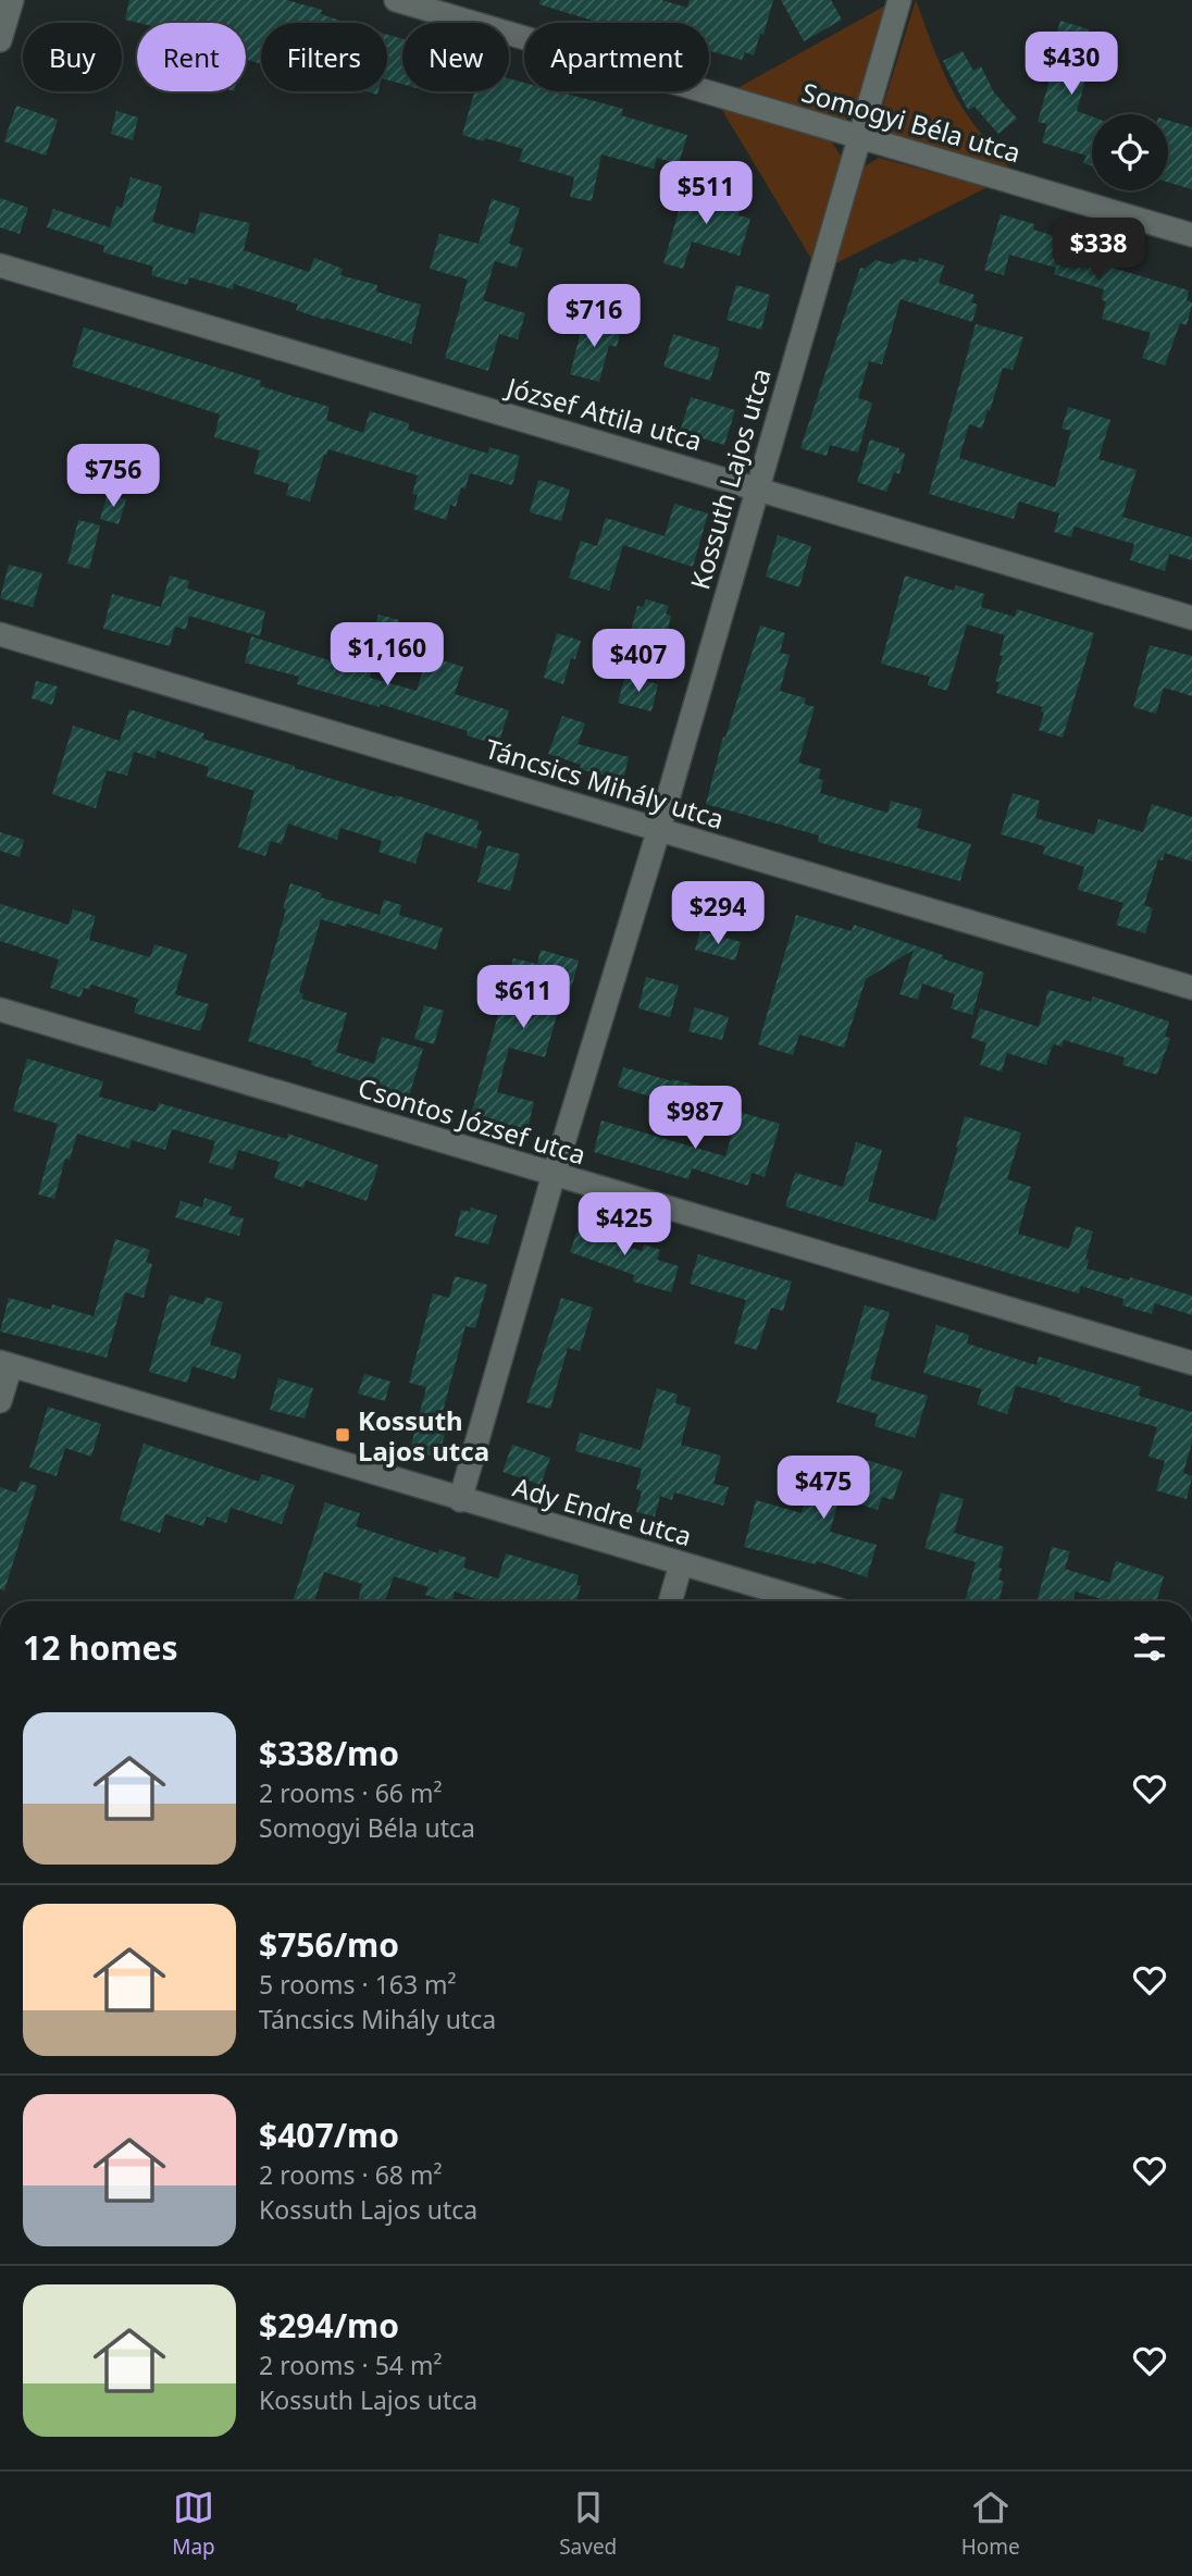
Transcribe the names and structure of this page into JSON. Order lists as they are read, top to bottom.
{
  "streets": {
    "street": [
      "Somogyi Béla utca",
      "József Attila utca",
      "Kossuth Lajos utca",
      "Táncsics Mihály utca",
      "Csontos József utca",
      "Ady Endre utca"
    ]
  },
  "crossings": [
    ["Somogyi Béla utca", "Kossuth Lajos utca"],
    ["József Attila utca", "Kossuth Lajos utca"],
    ["Kossuth Lajos utca", "Táncsics Mihály utca"],
    ["Kossuth Lajos utca", "Csontos József utca"],
    ["Kossuth Lajos utca", "Ady Endre utca"]
  ],
  "places": {
    "transit": ["Kossuth Lajos utca"]
  },
  "page": {
    "chip": [
      "Buy",
      "Rent",
      "Filters",
      "New",
      "Apartment"
    ],
    "price": [
      "$430",
      "$511",
      "$338",
      "$716",
      "$756",
      "$1,160",
      "$407",
      "$294",
      "$611",
      "$987",
      "$425",
      "$475"
    ],
    "heading": "12 homes",
    "list": [
      {
        "name": "$338/mo",
        "note": "2 rooms · 66 m² · Somogyi Béla utca"
      },
      {
        "name": "$756/mo",
        "note": "5 rooms · 163 m² · Táncsics Mihály utca"
      },
      {
        "name": "$407/mo",
        "note": "2 rooms · 68 m² · Kossuth Lajos utca"
      },
      {
        "name": "$294/mo",
        "note": "2 rooms · 54 m² · Kossuth Lajos utca"
      }
    ],
    "tabs": ["Map", "Saved", "Home"]
  }
}
